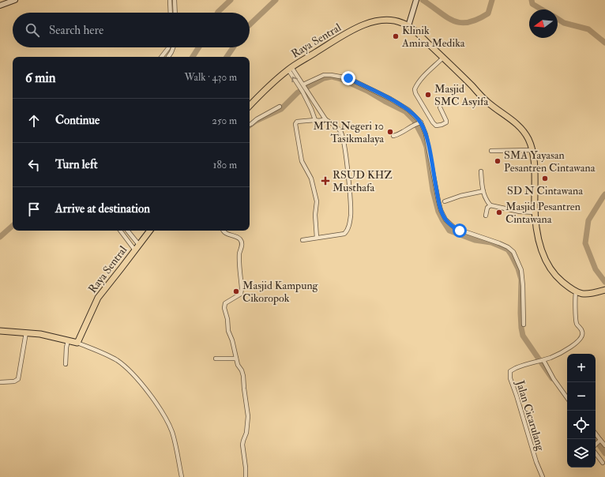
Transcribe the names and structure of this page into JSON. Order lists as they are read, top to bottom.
{
  "streets": {
    "main road": ["Raya Sentral"],
    "street": ["Jalan Cicarulang"]
  },
  "places": {
    "other": [
      "Klinik Amira Medika",
      "Masjid SMC Asyifa",
      "MTS Negeri 10 Tasikmalaya",
      "SMA Yayasan Pesantren Cintawana",
      "SD N Cintawana",
      "Masjid Pesantren Cintawana",
      "Masjid Kampung Cikoropok"
    ],
    "health": ["RSUD KHZ Musthafa"]
  },
  "north": "left",
  "page": {
    "search": "Search here",
    "heading": ["6 min", "Walk · 430 m"],
    "list": [
      ["Continue", "250 m"],
      ["Turn left", "180 m"],
      "Arrive at destination"
    ],
    "map_buttons": ["+", "−"]
  }
}
